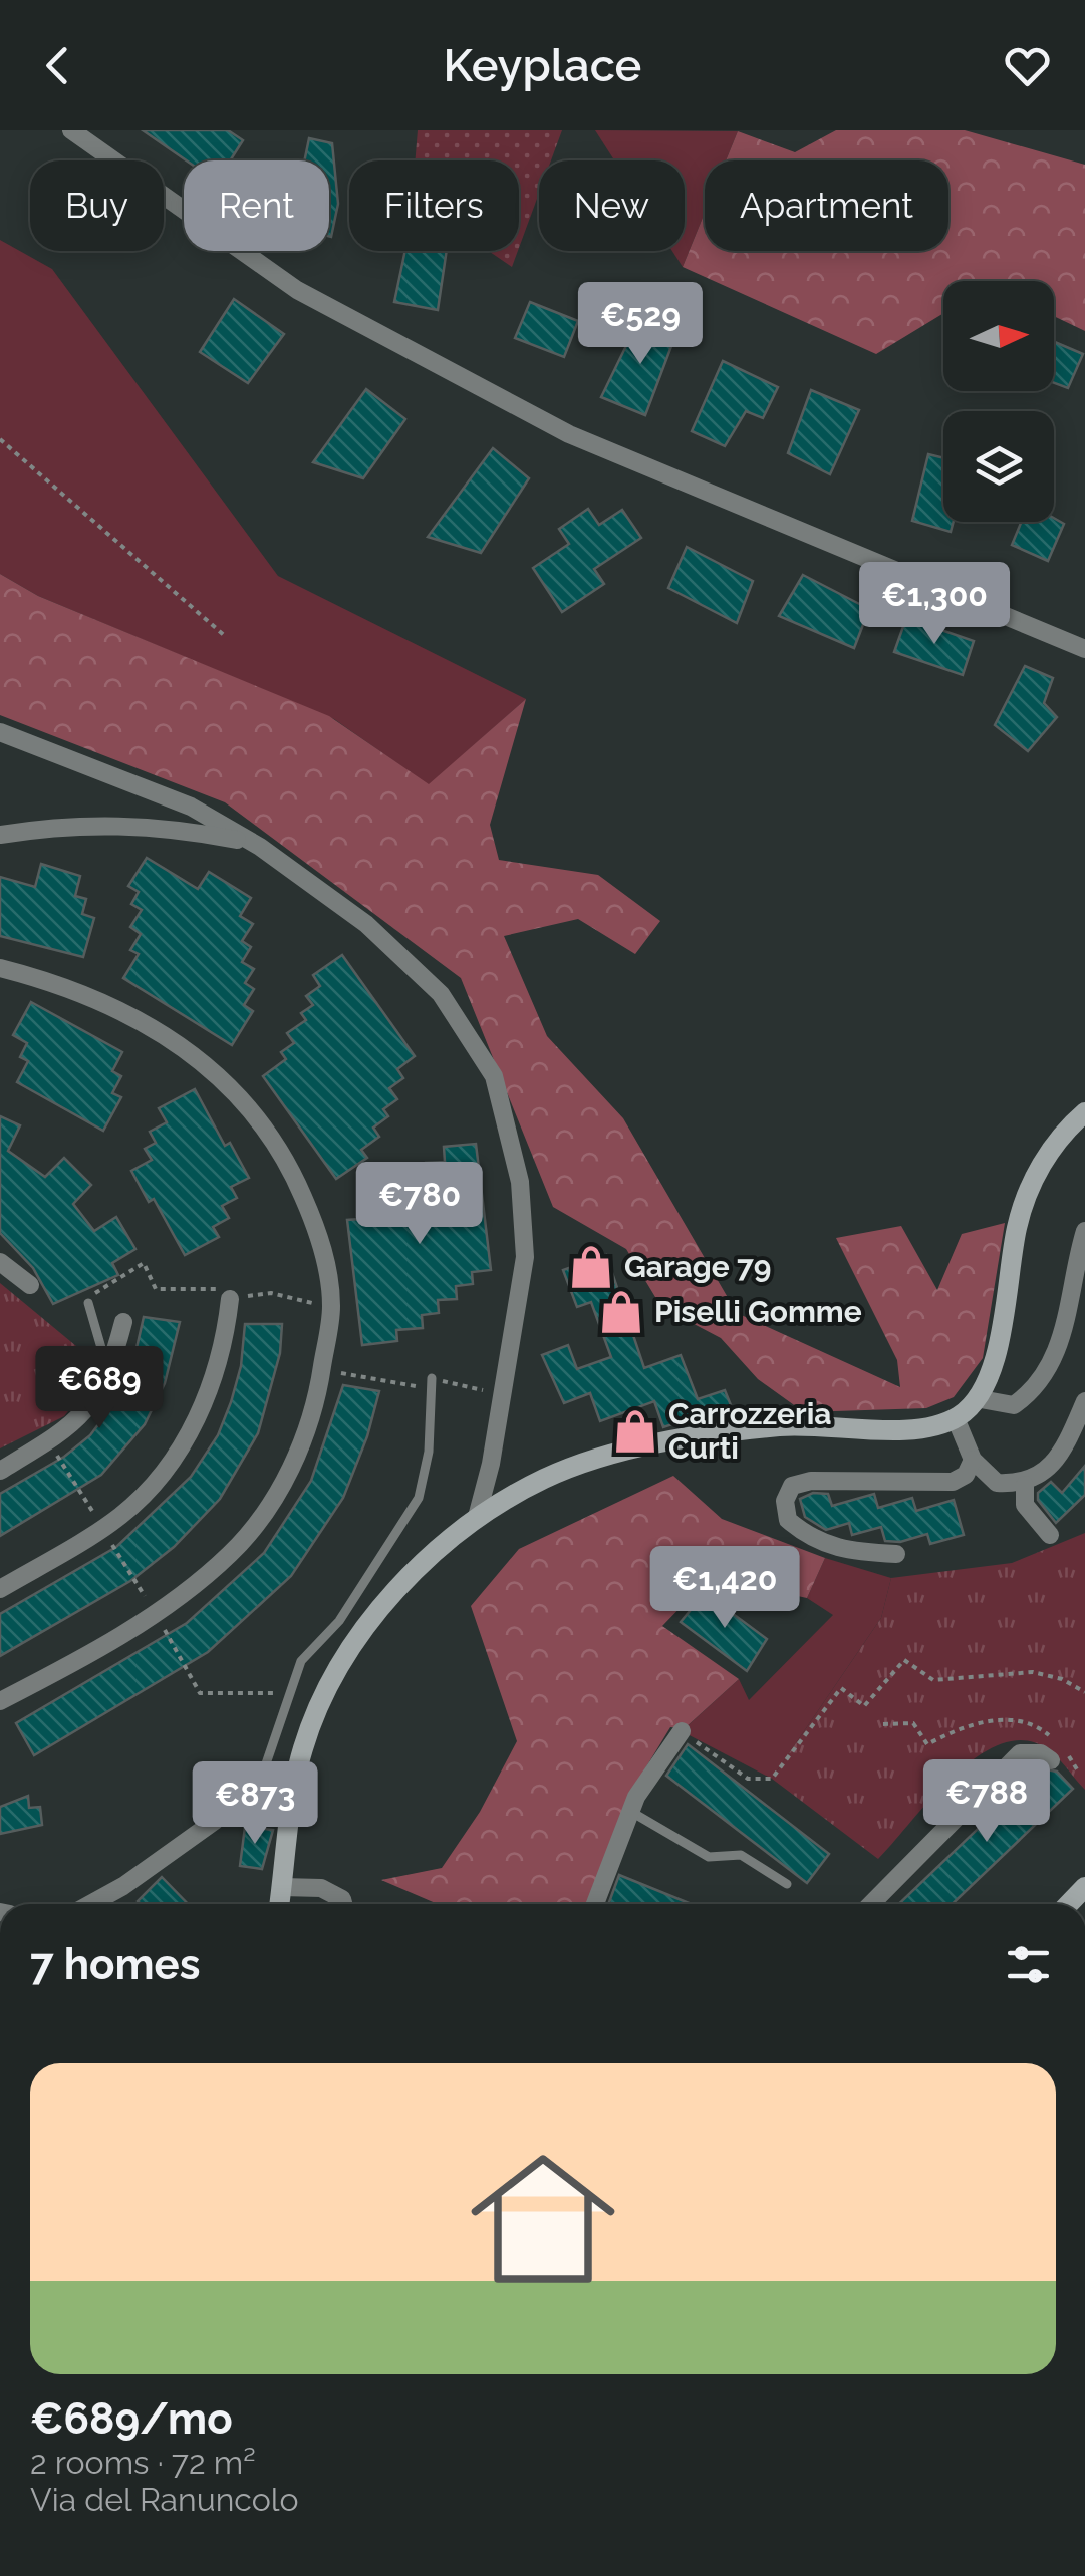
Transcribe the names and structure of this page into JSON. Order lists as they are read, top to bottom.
{
  "places": {
    "shop": ["Garage 79", "Piselli Gomme", "Carrozzeria Curti"]
  },
  "north": "right",
  "page": {
    "header": "Keyplace",
    "chip": [
      "Buy",
      "Rent",
      "Filters",
      "New",
      "Apartment"
    ],
    "price": [
      "€529",
      "€1,300",
      "€780",
      "€689",
      "€1,420",
      "€788",
      "€873"
    ],
    "heading": "7 homes",
    "list": [
      {
        "name": "€689/mo",
        "note": "2 rooms · 72 m² · Via del Ranuncolo"
      }
    ]
  }
}
